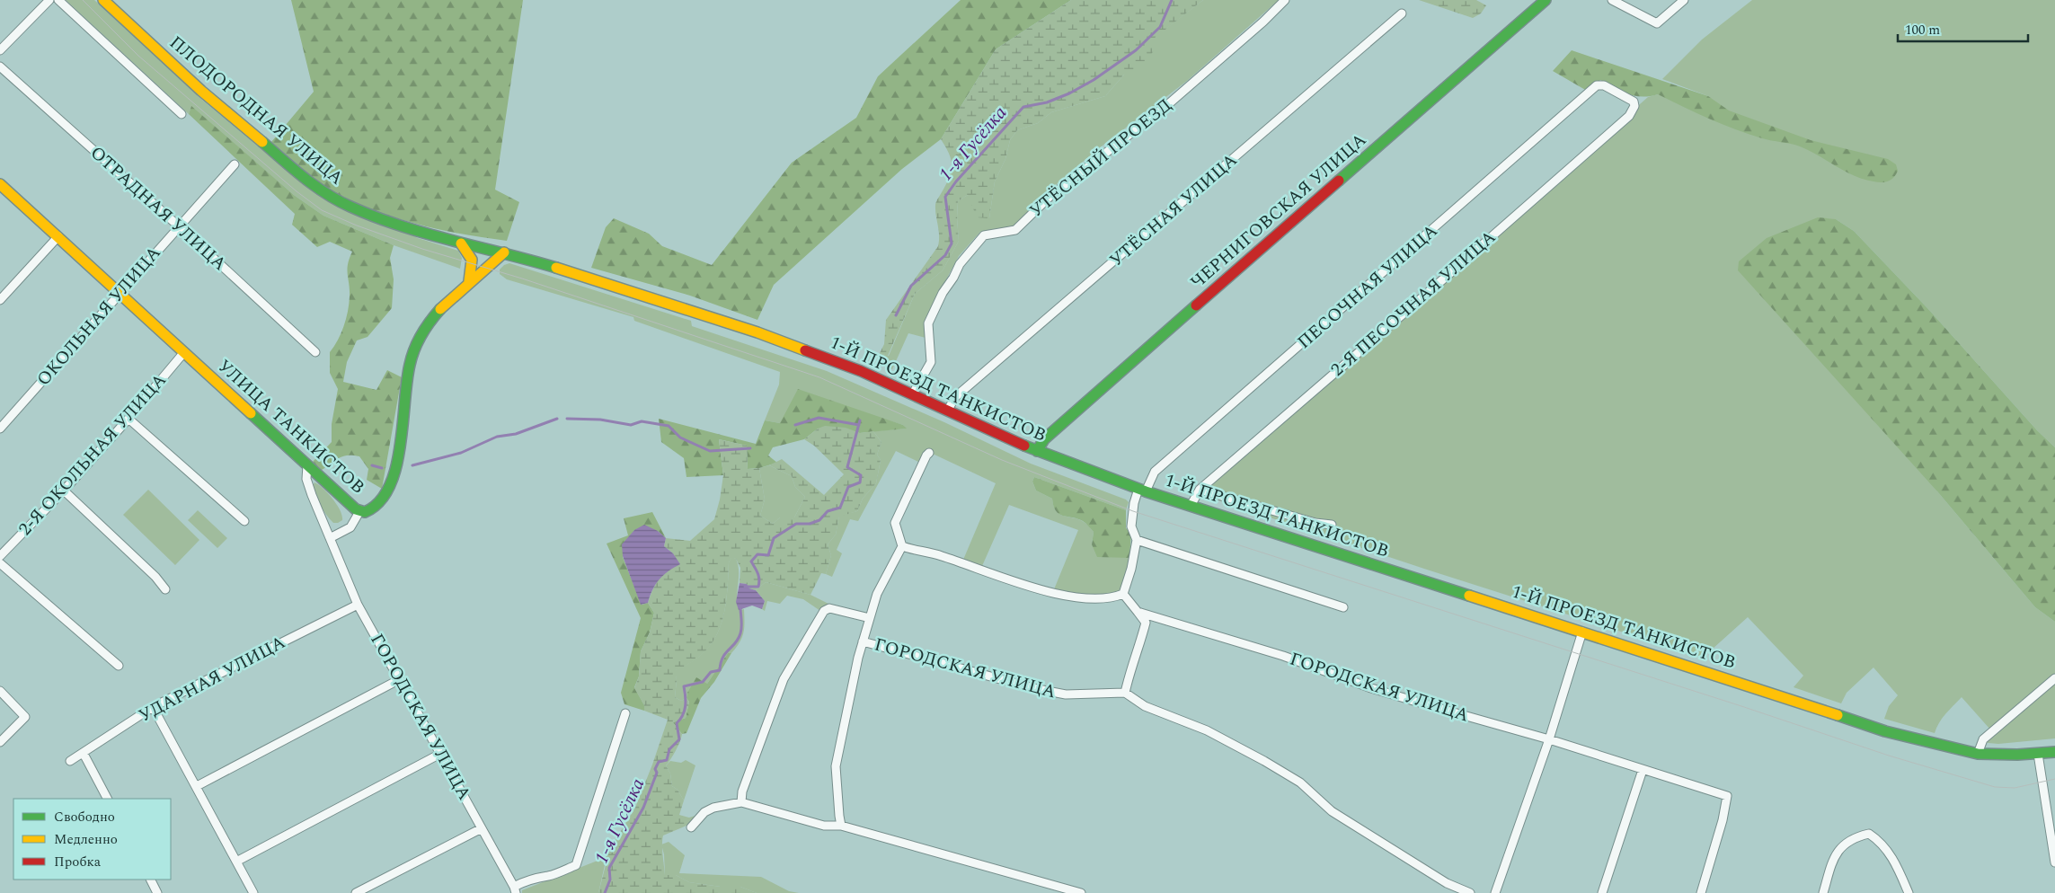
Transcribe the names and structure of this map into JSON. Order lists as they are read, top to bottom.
{
  "streets": {
    "main road": [
      "ПЛОДОРОДНАЯ УЛИЦА",
      "ЧЕРНИГОВСКАЯ УЛИЦА",
      "1-Й ПРОЕЗД ТАНКИСТОВ",
      "УЛИЦА ТАНКИСТОВ"
    ],
    "street": [
      "УТЁСНЫЙ ПРОЕЗД",
      "ОТРАДНАЯ УЛИЦА",
      "УТЁСНАЯ УЛИЦА",
      "ПЕСОЧНАЯ УЛИЦА",
      "2-Я ПЕСОЧНАЯ УЛИЦА",
      "ОКОЛЬНАЯ УЛИЦА",
      "2-Я ОКОЛЬНАЯ УЛИЦА",
      "ГОРОДСКАЯ УЛИЦА",
      "УДАРНАЯ УЛИЦА"
    ]
  },
  "crossings": [
    ["ПЛОДОРОДНАЯ УЛИЦА", "1-Й ПРОЕЗД ТАНКИСТОВ"],
    ["ПЛОДОРОДНАЯ УЛИЦА", "УЛИЦА ТАНКИСТОВ"],
    ["УТЁСНЫЙ ПРОЕЗД", "1-Й ПРОЕЗД ТАНКИСТОВ"],
    ["ОТРАДНАЯ УЛИЦА", "ОКОЛЬНАЯ УЛИЦА"],
    ["УТЁСНАЯ УЛИЦА", "1-Й ПРОЕЗД ТАНКИСТОВ"],
    ["ЧЕРНИГОВСКАЯ УЛИЦА", "1-Й ПРОЕЗД ТАНКИСТОВ"],
    ["ПЕСОЧНАЯ УЛИЦА", "2-Я ПЕСОЧНАЯ УЛИЦА"],
    ["ПЕСОЧНАЯ УЛИЦА", "1-Й ПРОЕЗД ТАНКИСТОВ"],
    ["2-Я ПЕСОЧНАЯ УЛИЦА", "1-Й ПРОЕЗД ТАНКИСТОВ"],
    ["ОКОЛЬНАЯ УЛИЦА", "УЛИЦА ТАНКИСТОВ"],
    ["1-Й ПРОЕЗД ТАНКИСТОВ", "УЛИЦА ТАНКИСТОВ"],
    ["УЛИЦА ТАНКИСТОВ", "2-Я ОКОЛЬНАЯ УЛИЦА"],
    ["УЛИЦА ТАНКИСТОВ", "ГОРОДСКАЯ УЛИЦА"],
    ["ГОРОДСКАЯ УЛИЦА", "УДАРНАЯ УЛИЦА"]
  ],
  "water": ["1-я Гусёлка"],
  "legend": ["Свободно", "Медленно", "Пробка"],
  "scale_bar": "100 m"
}
